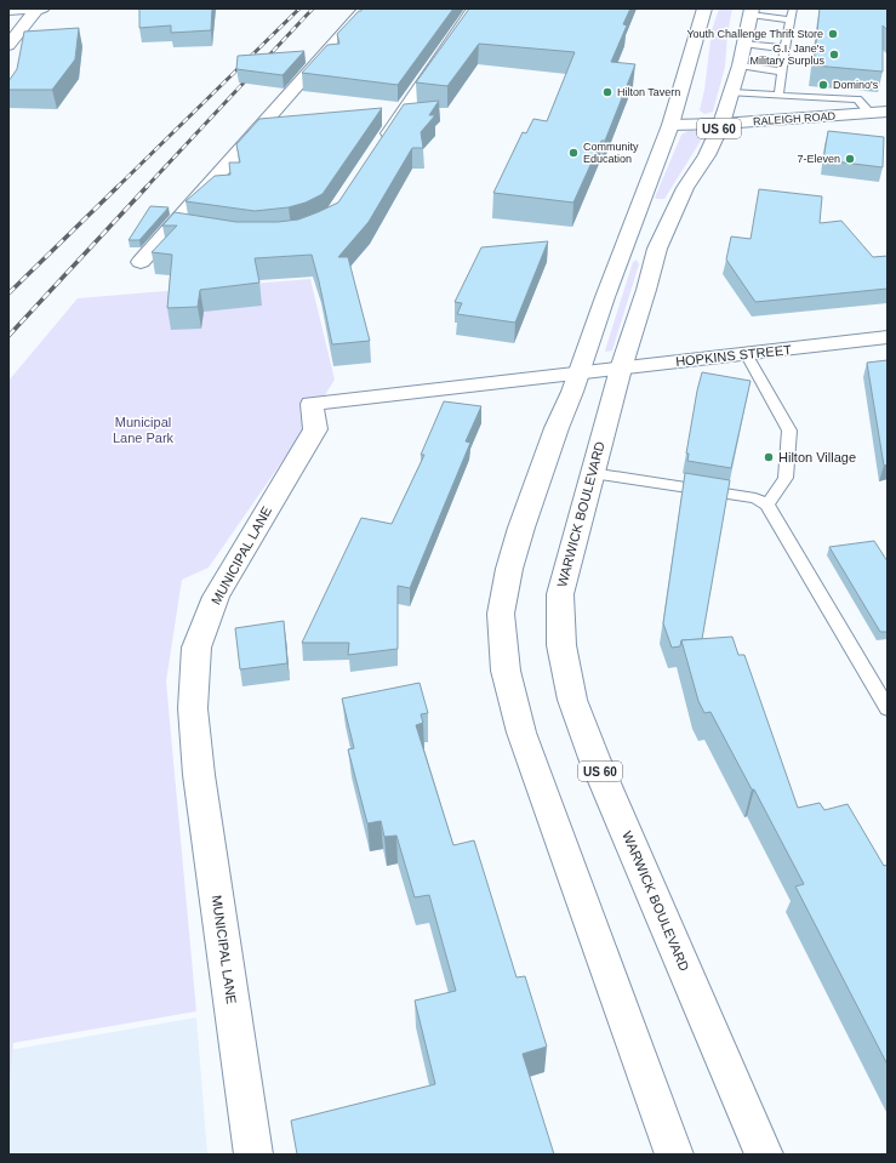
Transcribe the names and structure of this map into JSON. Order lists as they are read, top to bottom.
{
  "streets": {
    "main road": [
      "RALEIGH ROAD",
      "US 60",
      "HOPKINS STREET",
      "WARWICK BOULEVARD",
      "MUNICIPAL LANE"
    ]
  },
  "crossings": [
    ["RALEIGH ROAD", "WARWICK BOULEVARD"],
    ["HOPKINS STREET", "WARWICK BOULEVARD"],
    ["HOPKINS STREET", "MUNICIPAL LANE"]
  ],
  "parks": ["Municipal Lane Park"],
  "places": [
    "Youth Challenge Thrift Store",
    "G.I. Jane's Military Surplus",
    "Domino's",
    "Hilton Tavern",
    "Community Education",
    "7-Eleven",
    "Hilton Village"
  ]
}
